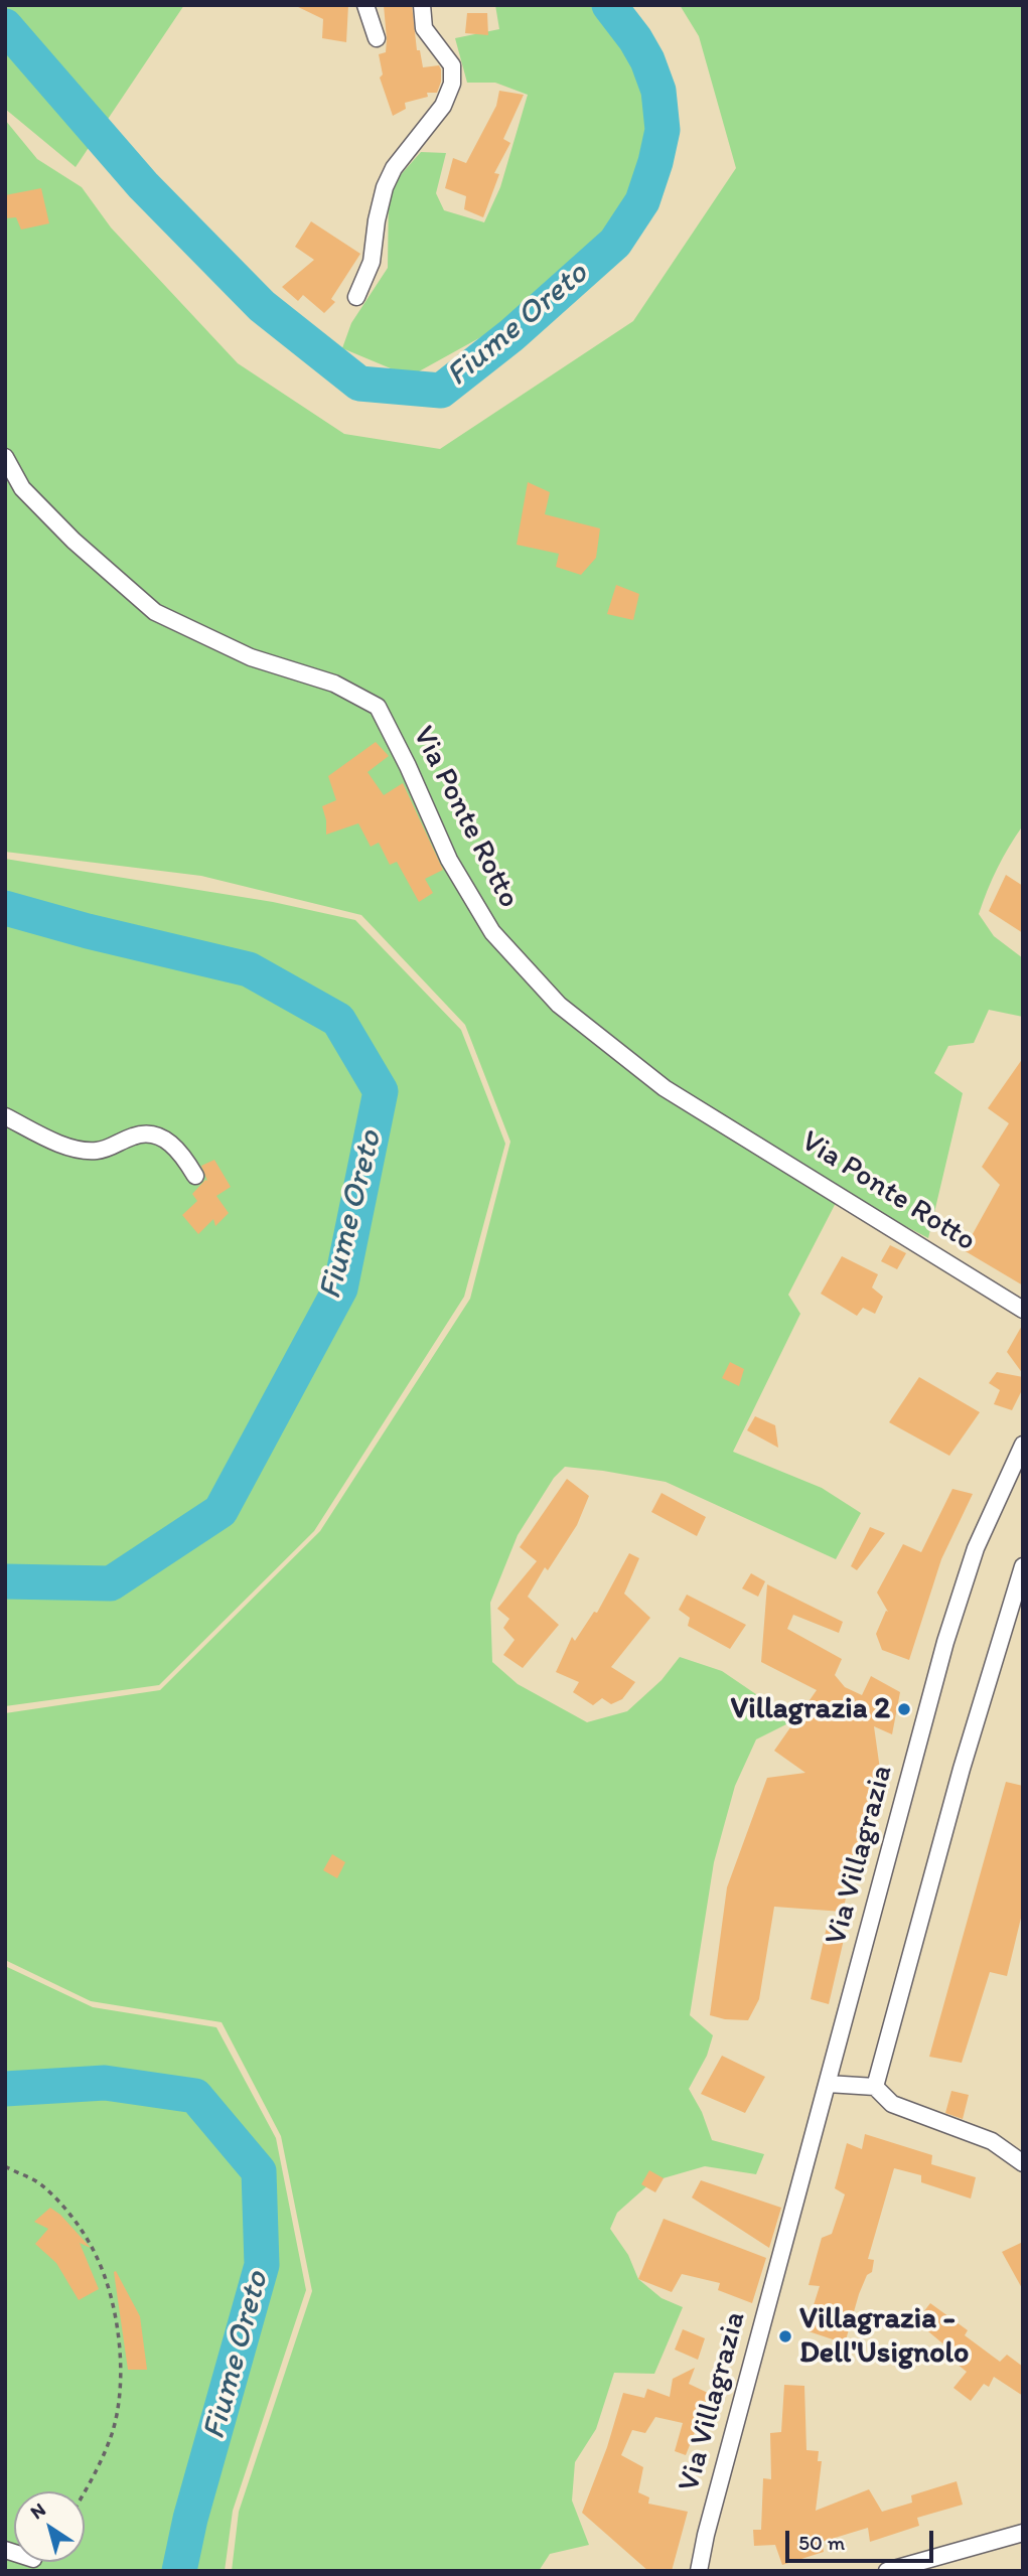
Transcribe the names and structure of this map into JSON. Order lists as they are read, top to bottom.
{
  "streets": {
    "street": ["Via Ponte Rotto", "Via Villagrazia"]
  },
  "water": ["Fiume Oreto"],
  "places": ["Villagrazia 2", "Villagrazia - Dell'Usignolo"],
  "scale_bar": "50 m",
  "north": "top left"
}
